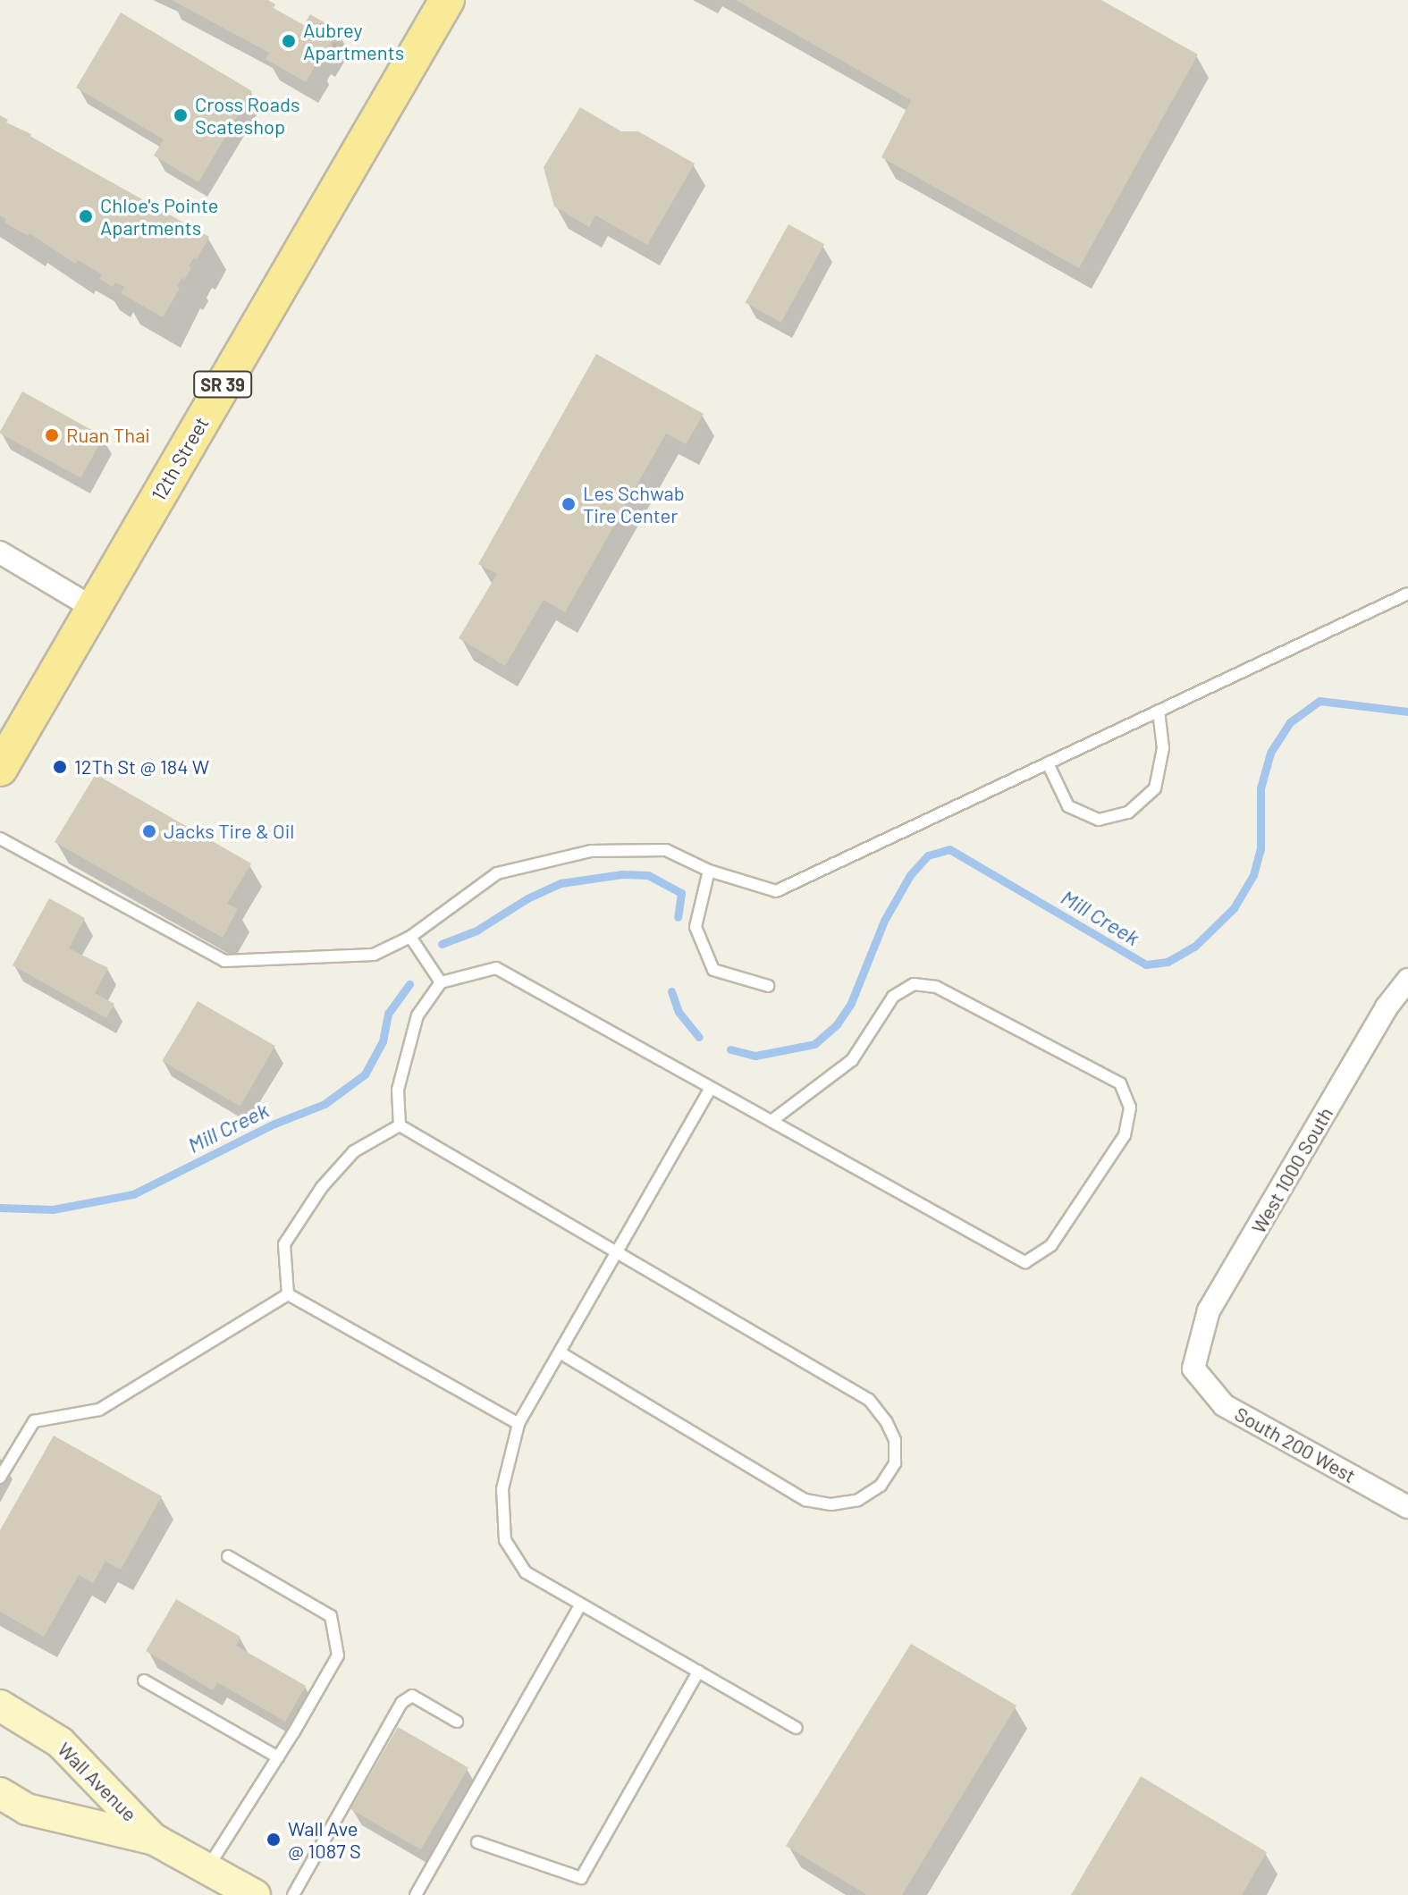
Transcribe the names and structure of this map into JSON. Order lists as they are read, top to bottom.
{
  "streets": {
    "main road": ["SR 39", "12th Street", "Wall Avenue"],
    "street": ["West 1000 South", "South 200 West"]
  },
  "crossings": [
    ["West 1000 South", "South 200 West"]
  ],
  "water": ["Mill Creek"],
  "places": [
    "Aubrey Apartments",
    "Cross Roads Scateshop",
    "Chloe's Pointe Apartments",
    "Ruan Thai",
    "Les Schwab Tire Center",
    "12Th St @ 184 W",
    "Jacks Tire & Oil",
    "Wall Ave @ 1087 S"
  ]
}
